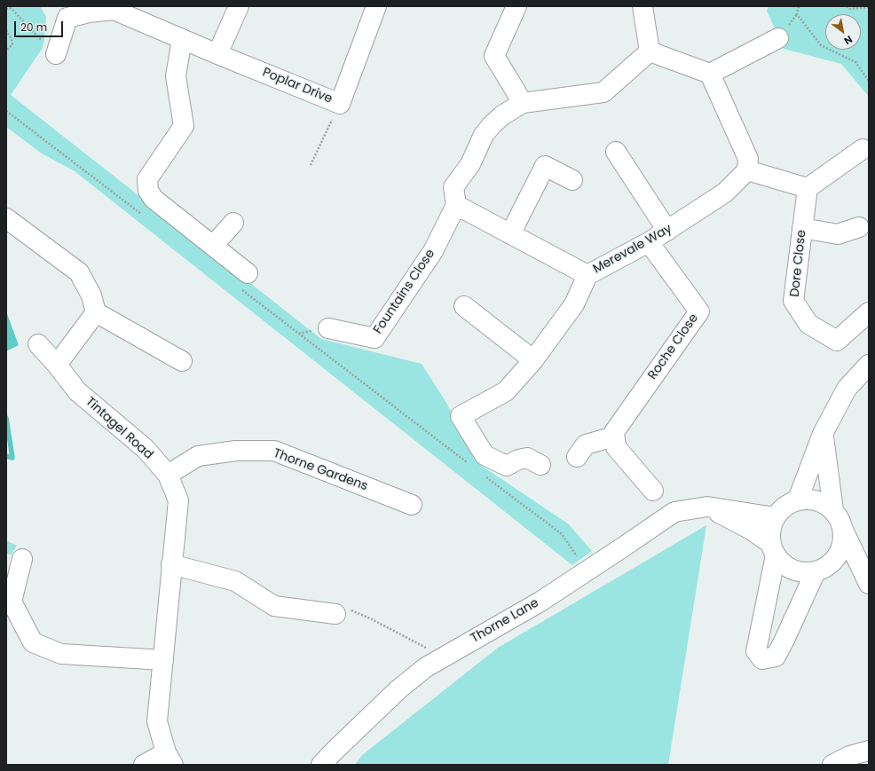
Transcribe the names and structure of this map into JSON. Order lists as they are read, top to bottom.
{
  "streets": {
    "street": [
      "Poplar Drive",
      "Merevale Way",
      "Dore Close",
      "Fountains Close",
      "Roche Close",
      "Tintagel Road",
      "Thorne Gardens",
      "Thorne Lane"
    ]
  },
  "crossings": [
    ["Merevale Way", "Fountains Close"],
    ["Merevale Way", "Roche Close"],
    ["Tintagel Road", "Thorne Gardens"]
  ],
  "scale_bar": "20 m",
  "north": "bottom right"
}
